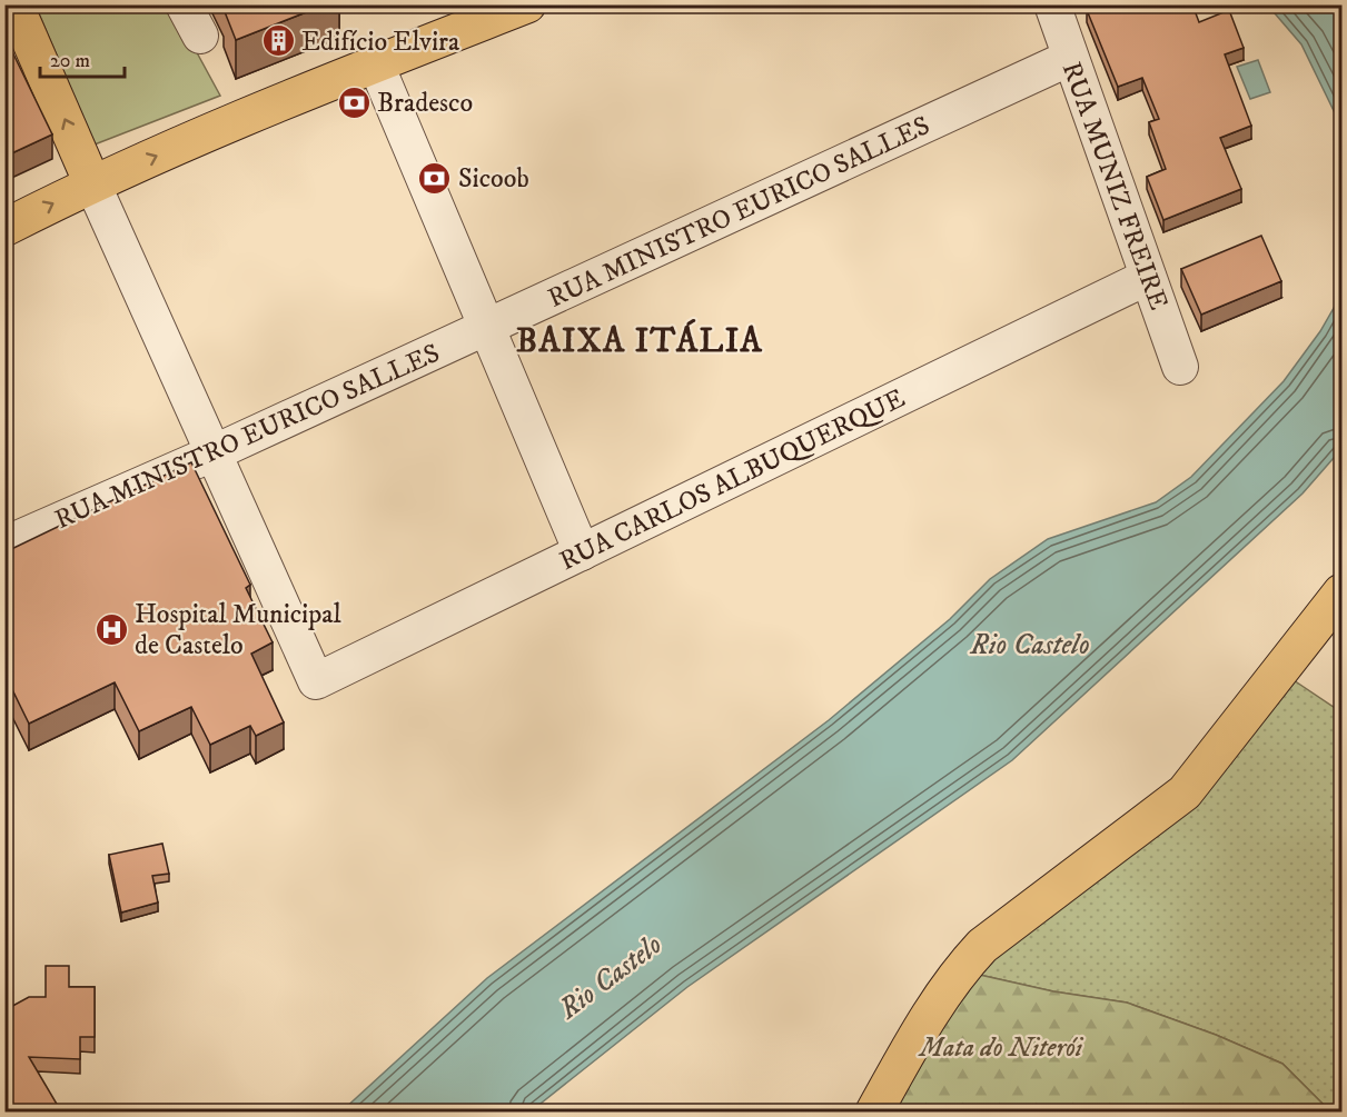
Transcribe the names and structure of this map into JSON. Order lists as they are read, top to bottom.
{
  "streets": {
    "street": ["RUA MUNIZ FREIRE", "RUA MINISTRO EURICO SALLES", "RUA CARLOS ALBUQUERQUE"]
  },
  "crossings": [
    ["RUA MUNIZ FREIRE", "RUA MINISTRO EURICO SALLES"],
    ["RUA MUNIZ FREIRE", "RUA CARLOS ALBUQUERQUE"],
    ["RUA MINISTRO EURICO SALLES", "RUA CARLOS ALBUQUERQUE"]
  ],
  "districts": ["BAIXA ITÁLIA"],
  "water": ["Rio Castelo"],
  "parks": ["Mata do Niterói"],
  "places": {
    "building": ["Edifício Elvira"],
    "bank": ["Bradesco", "Sicoob"],
    "hospital": ["Hospital Municipal de Castelo"]
  },
  "scale_bar": "20 m"
}
